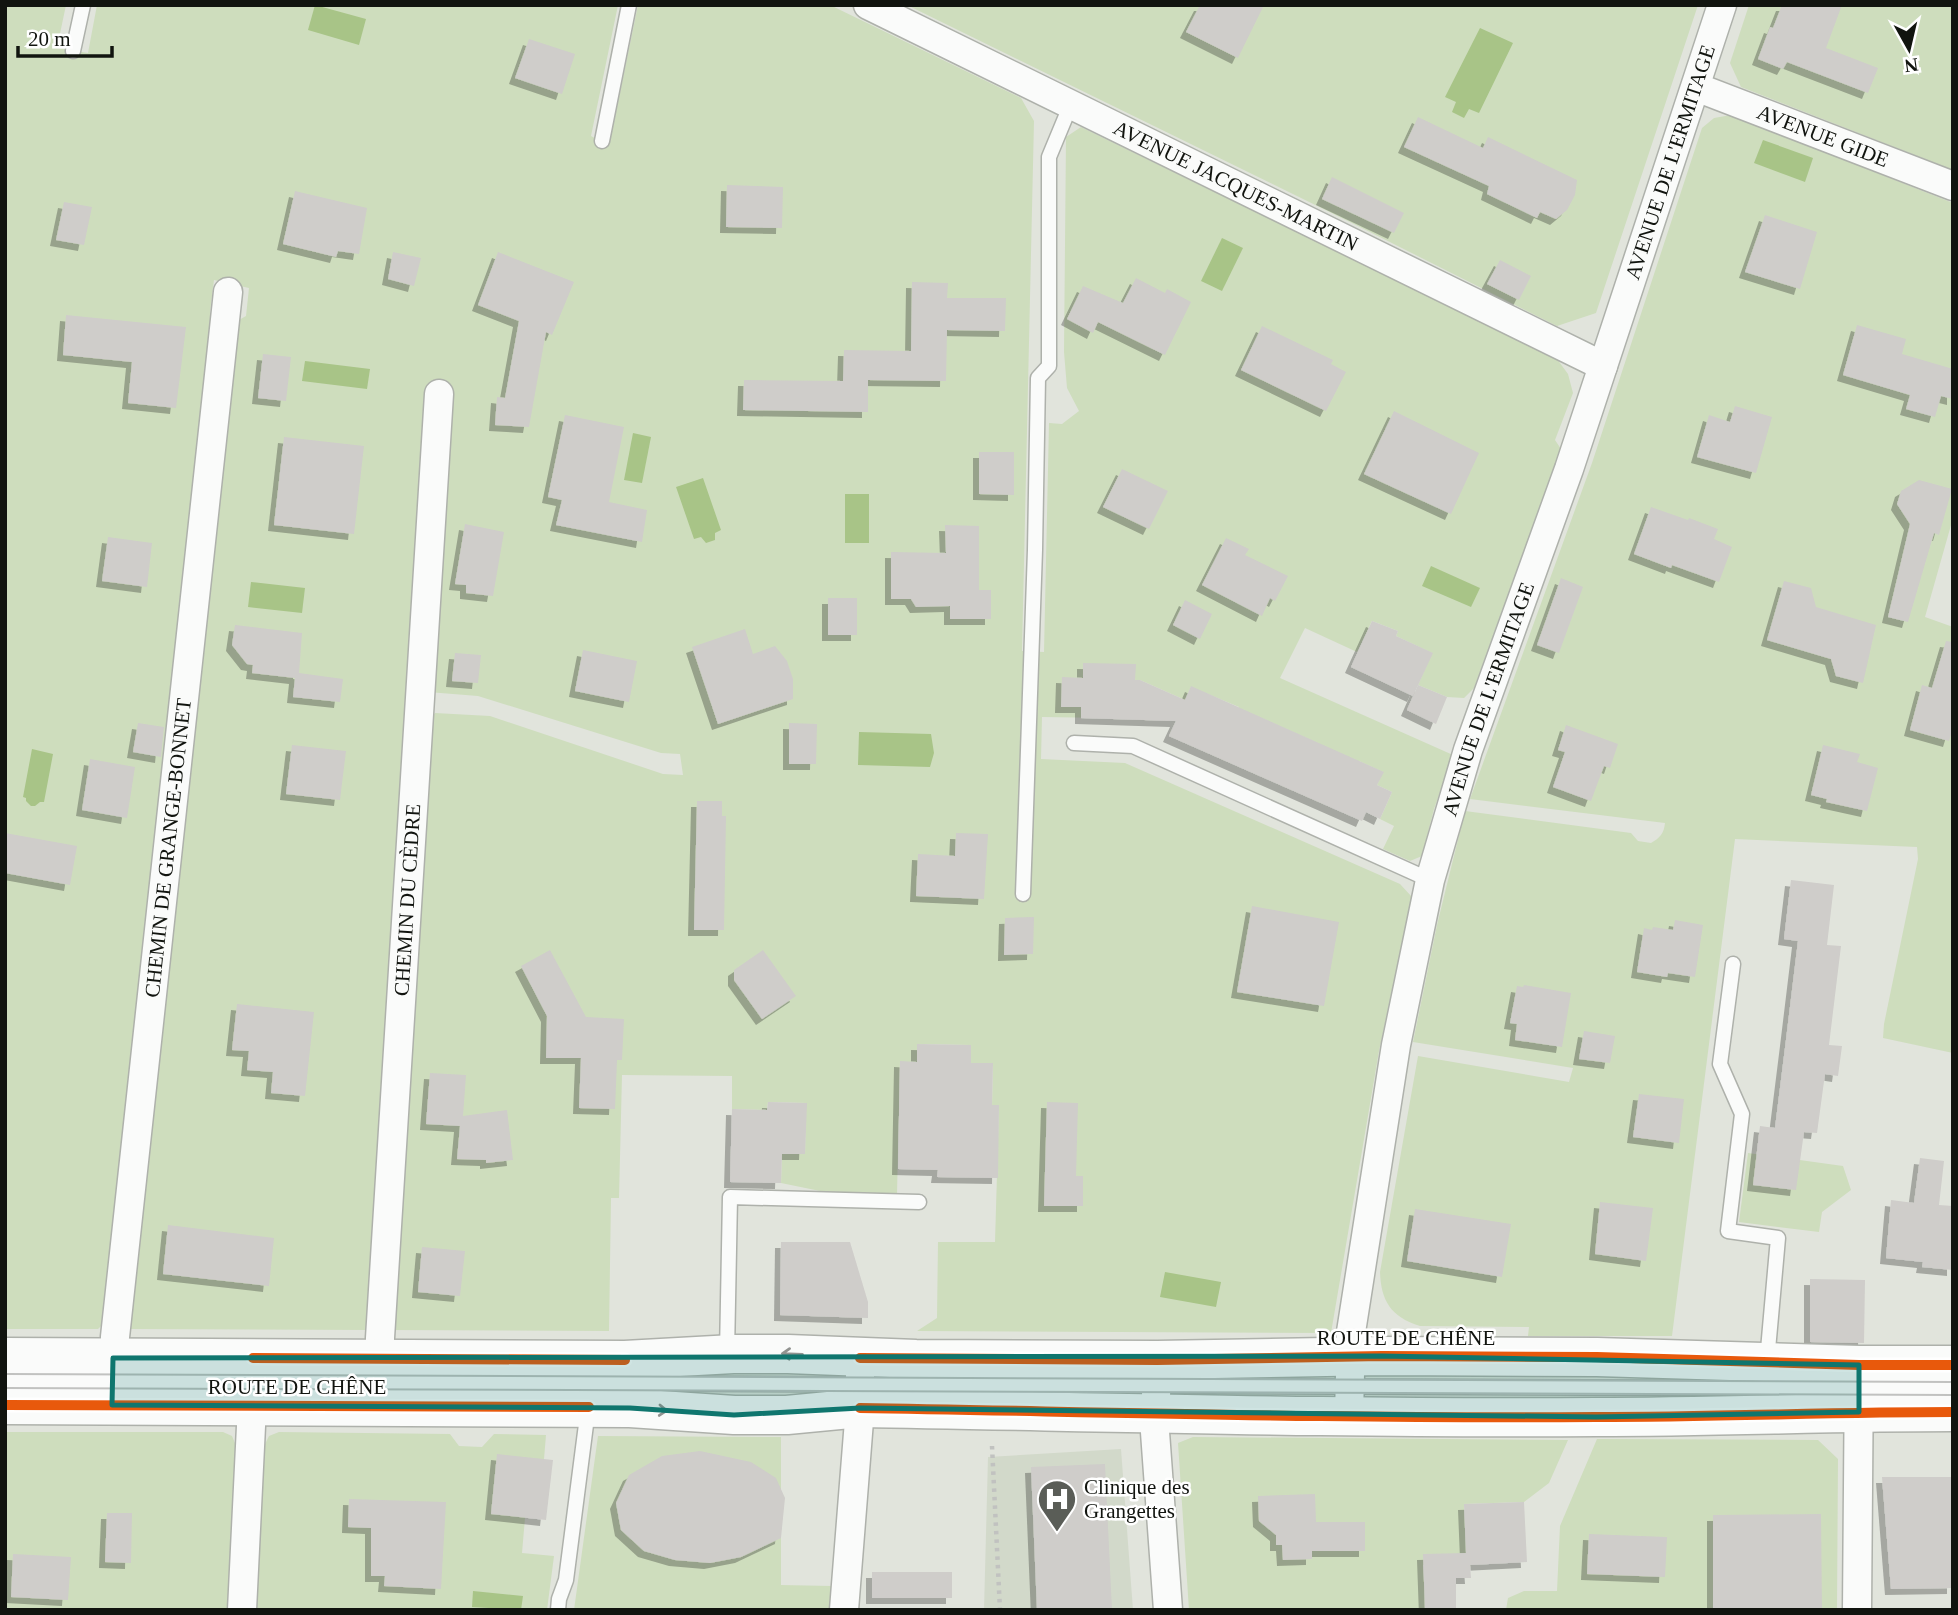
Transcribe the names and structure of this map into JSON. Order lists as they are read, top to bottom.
{
  "streets": {
    "main road": ["ROUTE DE CHÊNE"],
    "street": [
      "AVENUE GIDE",
      "AVENUE DE L'ERMITAGE",
      "AVENUE JACQUES-MARTIN",
      "CHEMIN DE GRANGE-BONNET",
      "CHEMIN DU CÈDRE"
    ]
  },
  "crossings": [
    ["AVENUE GIDE", "AVENUE DE L'ERMITAGE"],
    ["AVENUE DE L'ERMITAGE", "AVENUE JACQUES-MARTIN"],
    ["AVENUE DE L'ERMITAGE", "ROUTE DE CHÊNE"],
    ["CHEMIN DE GRANGE-BONNET", "ROUTE DE CHÊNE"],
    ["CHEMIN DU CÈDRE", "ROUTE DE CHÊNE"]
  ],
  "places": {
    "hospital": ["Clinique des Grangettes"]
  },
  "scale_bar": "20 m",
  "north": "bottom"
}
